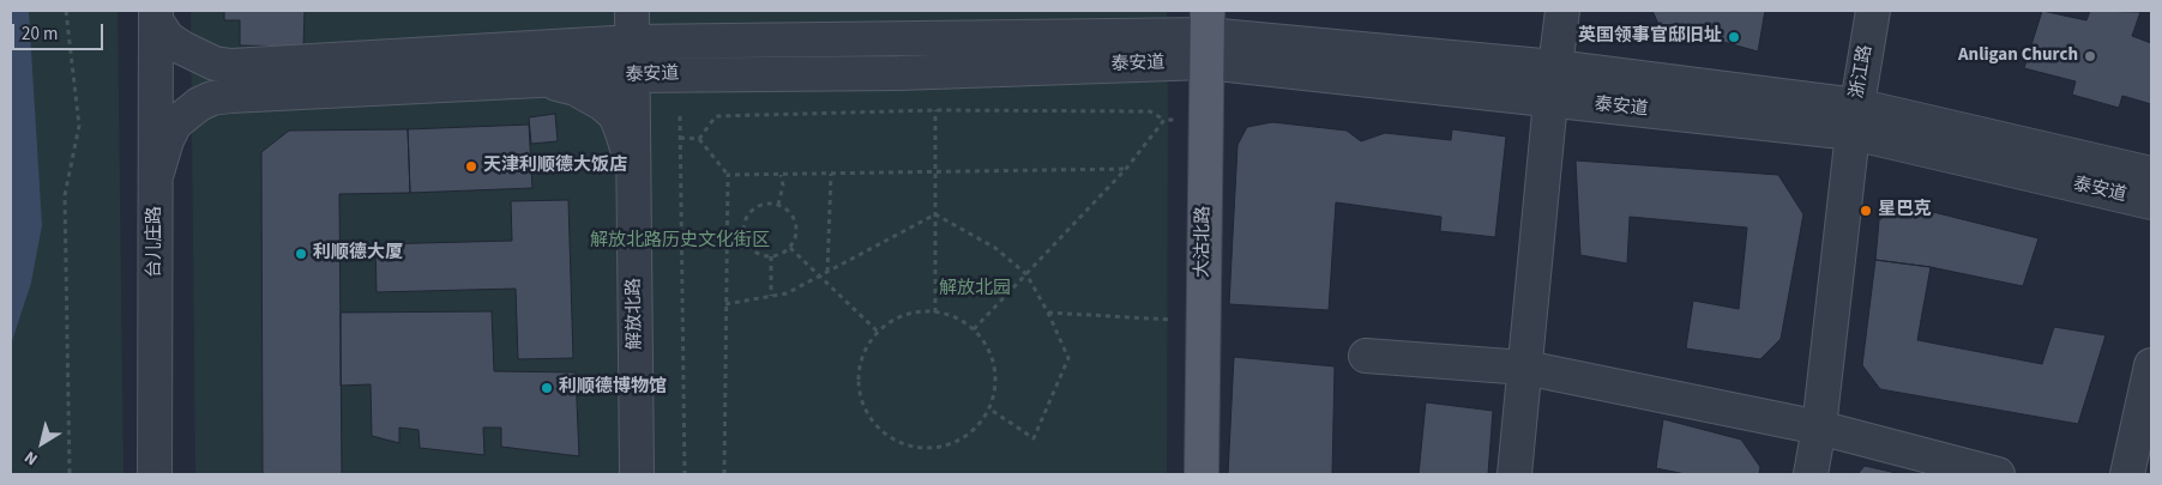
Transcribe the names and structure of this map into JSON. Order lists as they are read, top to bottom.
{
  "streets": {
    "main road": ["大沽北路"],
    "street": [
      "泰安道",
      "浙江路",
      "台儿庄路",
      "解放北路"
    ]
  },
  "crossings": [
    ["泰安道", "浙江路"],
    ["泰安道", "台儿庄路"],
    ["泰安道", "大沽北路"],
    ["泰安道", "解放北路"]
  ],
  "parks": ["解放北路历史文化街区", "解放北园"],
  "places": [
    "英国领事官邸旧址",
    "Anligan Church",
    "天津利顺德大饭店",
    "星巴克",
    "利顺德大厦",
    "利顺德博物馆"
  ],
  "scale_bar": "20 m",
  "north": "bottom left"
}
